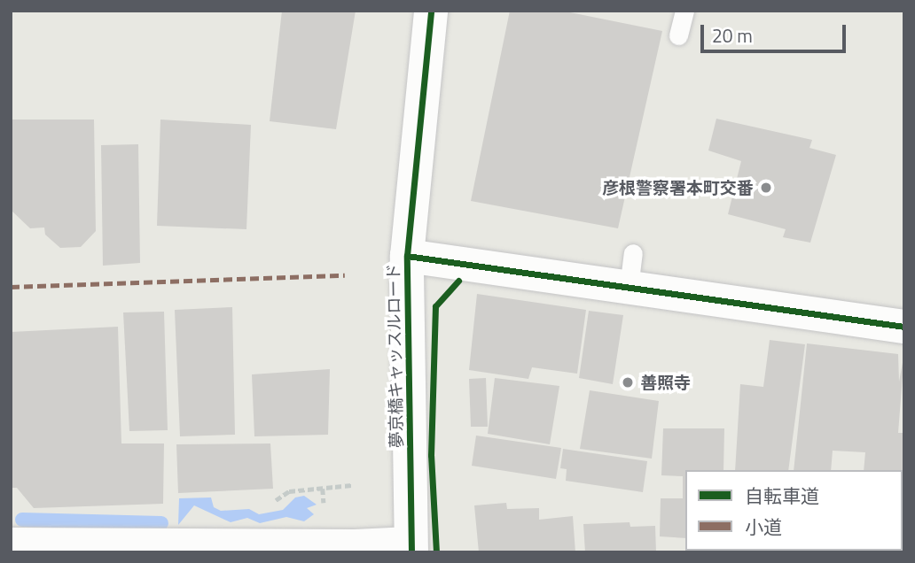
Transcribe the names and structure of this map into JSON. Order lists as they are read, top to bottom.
{
  "streets": {
    "street": ["夢京橋キャッスルロード"]
  },
  "places": ["彦根警察署本町交番", "善照寺"],
  "legend": ["自転車道", "小道"],
  "scale_bar": "20 m"
}
